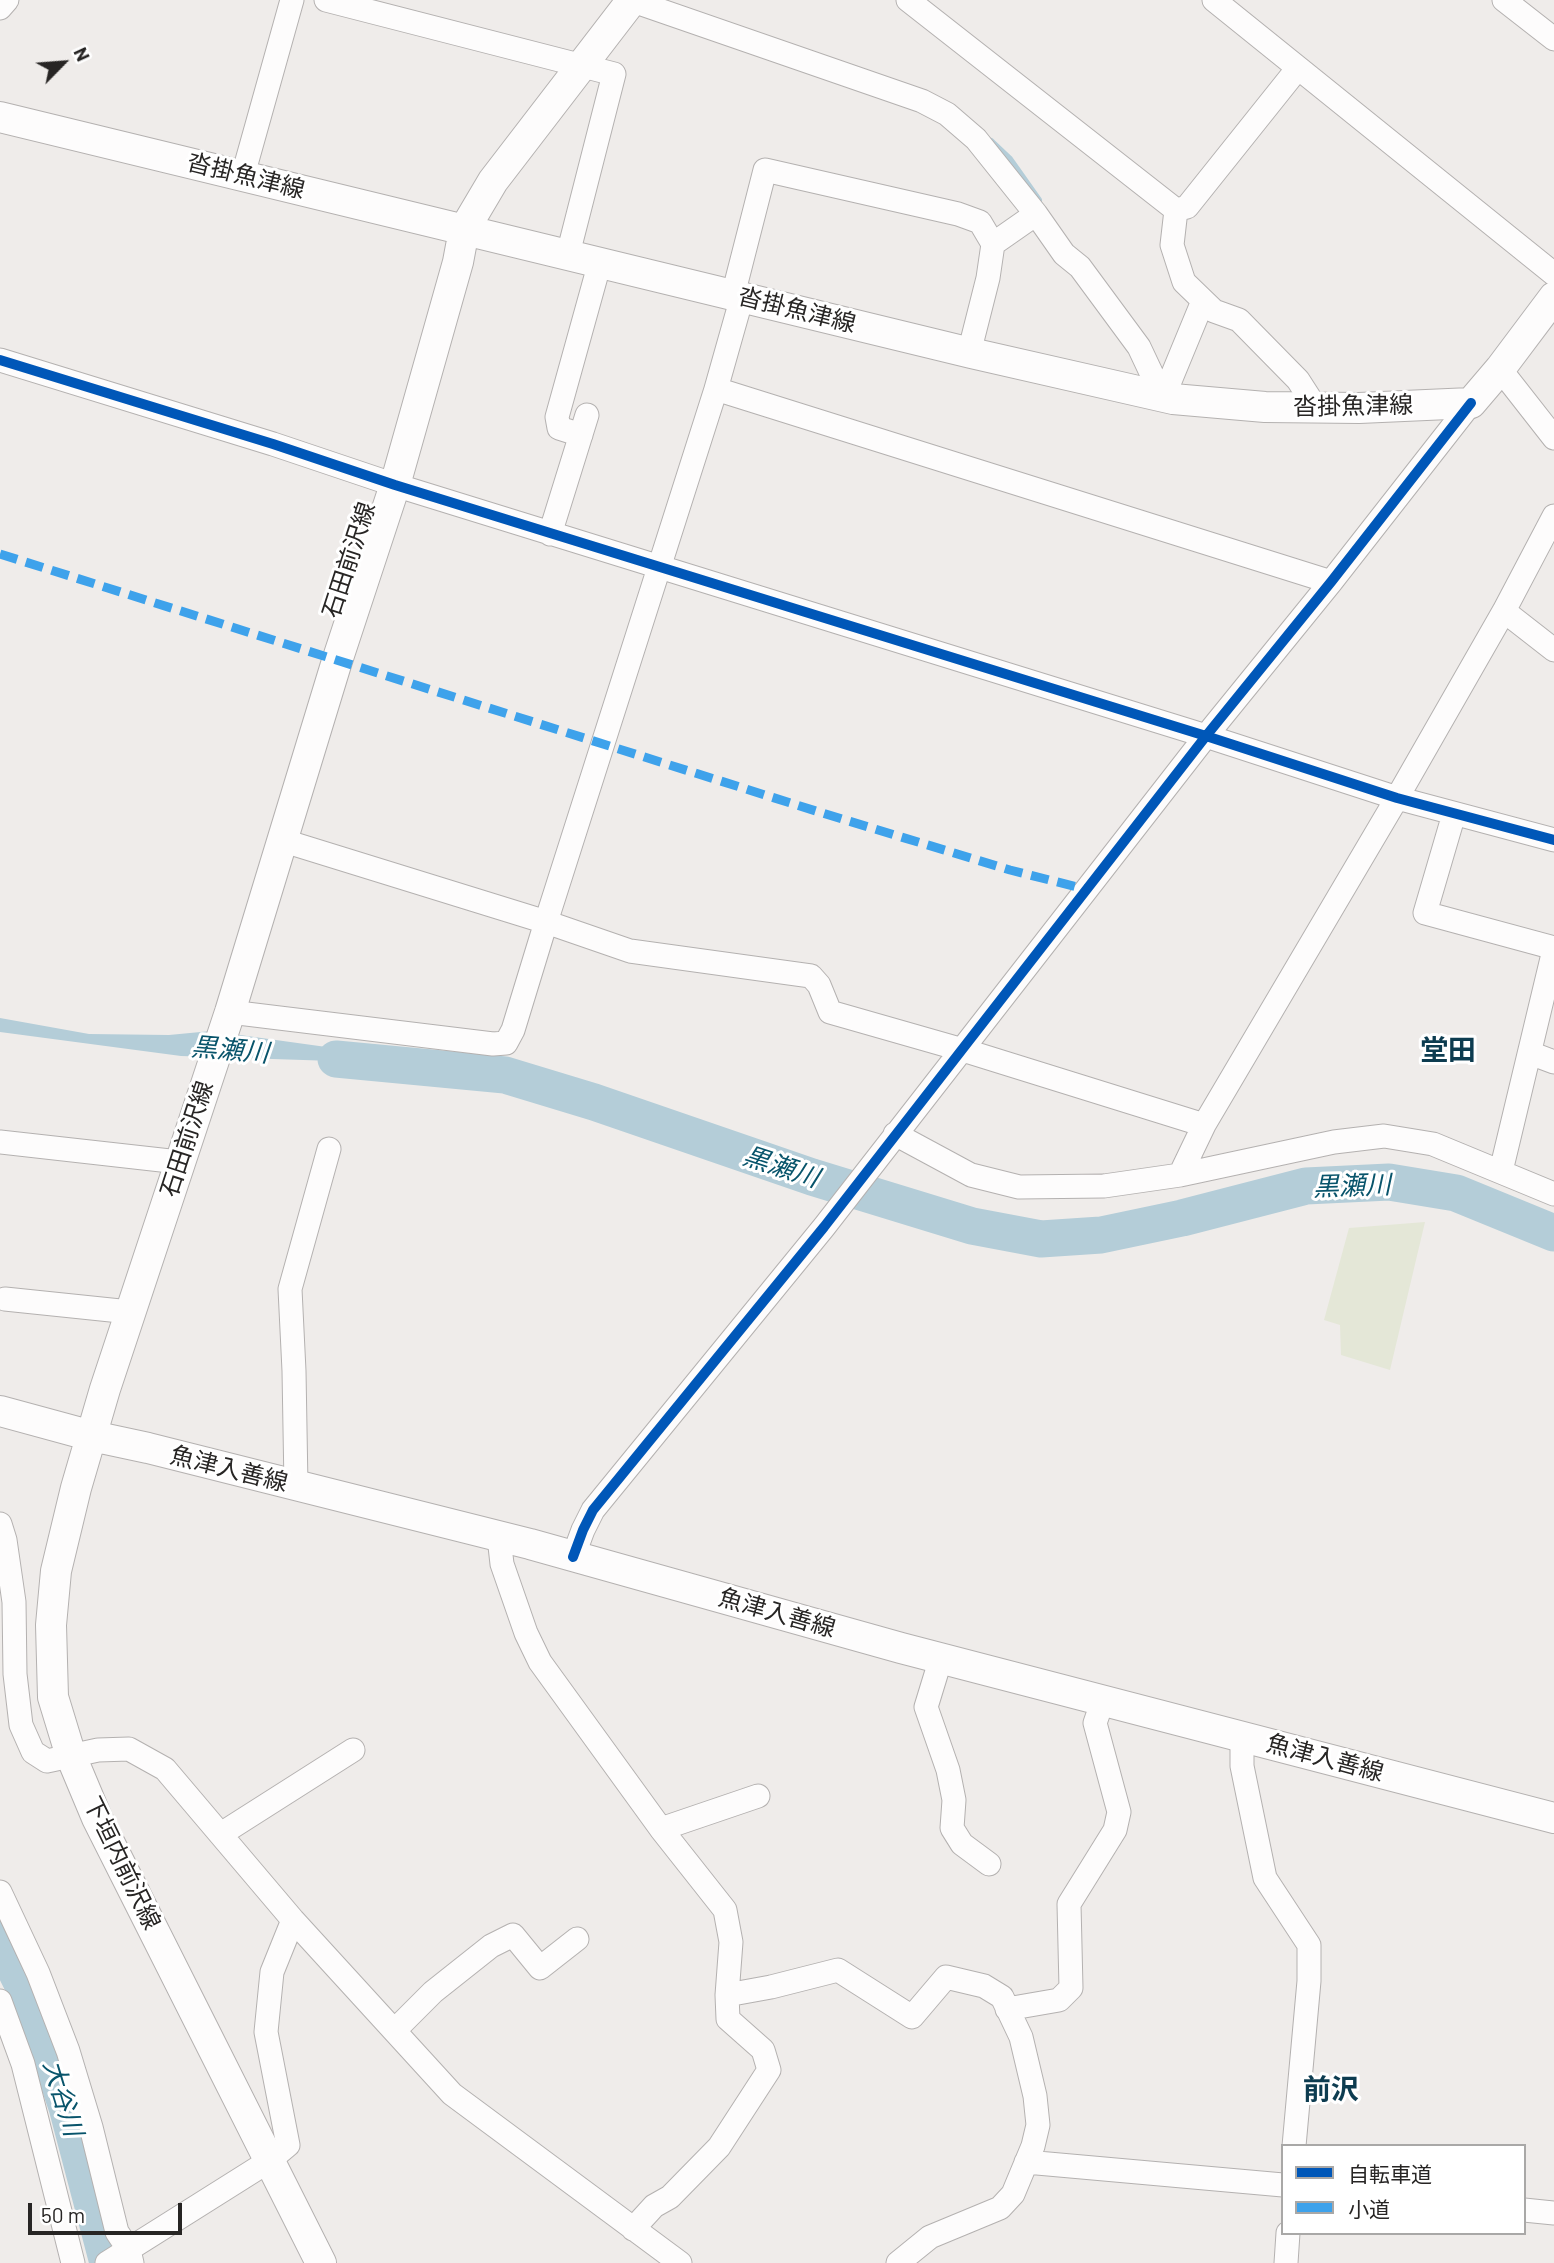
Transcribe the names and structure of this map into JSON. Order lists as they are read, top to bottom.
{
  "streets": {
    "main road": [
      "沓掛魚津線",
      "石田前沢線",
      "魚津入善線",
      "下垣内前沢線"
    ]
  },
  "crossings": [
    ["沓掛魚津線", "石田前沢線"],
    ["石田前沢線", "魚津入善線"],
    ["石田前沢線", "下垣内前沢線"],
    ["魚津入善線", "下垣内前沢線"]
  ],
  "districts": ["堂田", "前沢"],
  "water": ["黒瀬川", "大谷川"],
  "legend": ["自転車道", "小道"],
  "scale_bar": "50 m",
  "north": "top right"
}
